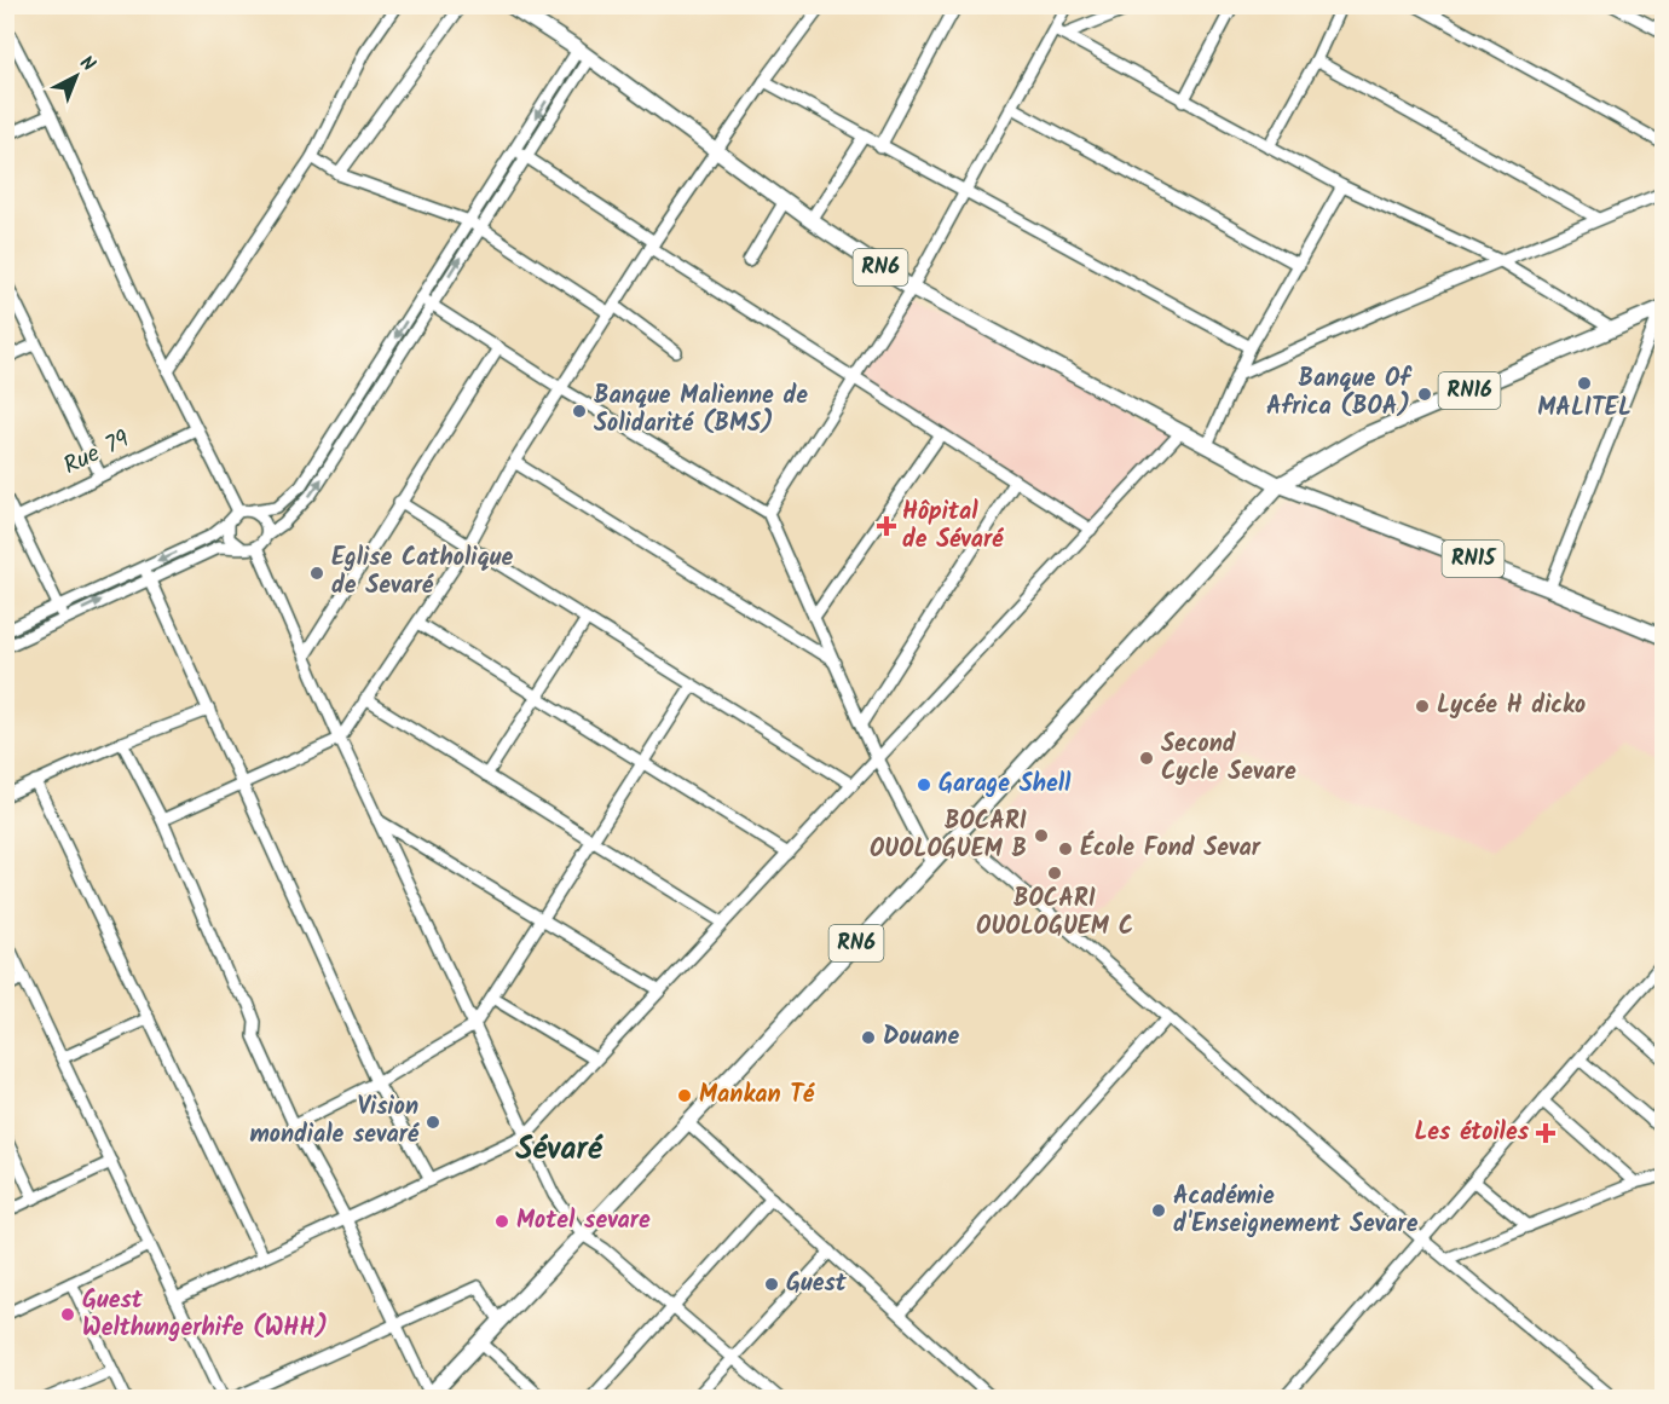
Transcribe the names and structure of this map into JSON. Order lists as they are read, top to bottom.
{
  "streets": {
    "main road": ["RN6", "RN16", "RN15"],
    "street": ["Rue 79"]
  },
  "crossings": [
    ["RN6", "RN16"],
    ["RN6", "RN15"],
    ["RN16", "RN15"]
  ],
  "districts": ["Sévaré"],
  "places": {
    "other": [
      "MALITEL",
      "Banque Of Africa (BOA)",
      "Banque Malienne de Solidarité (BMS)",
      "Eglise Catholique de Sevaré",
      "Lycée H dicko",
      "Second Cycle Sevare",
      "Garage Shell",
      "BOCARI OUOLOGUEM B",
      "École Fond Sevar",
      "BOCARI OUOLOGUEM C",
      "Douane",
      "Mankan Té",
      "Vision mondiale sevaré",
      "Académie d'Enseignement Sevare",
      "Motel sevare",
      "Guest",
      "Guest Welthungerhife (WHH)"
    ],
    "health": ["Hôpital de Sévaré", "Les étoiles"]
  },
  "north": "top right"
}
